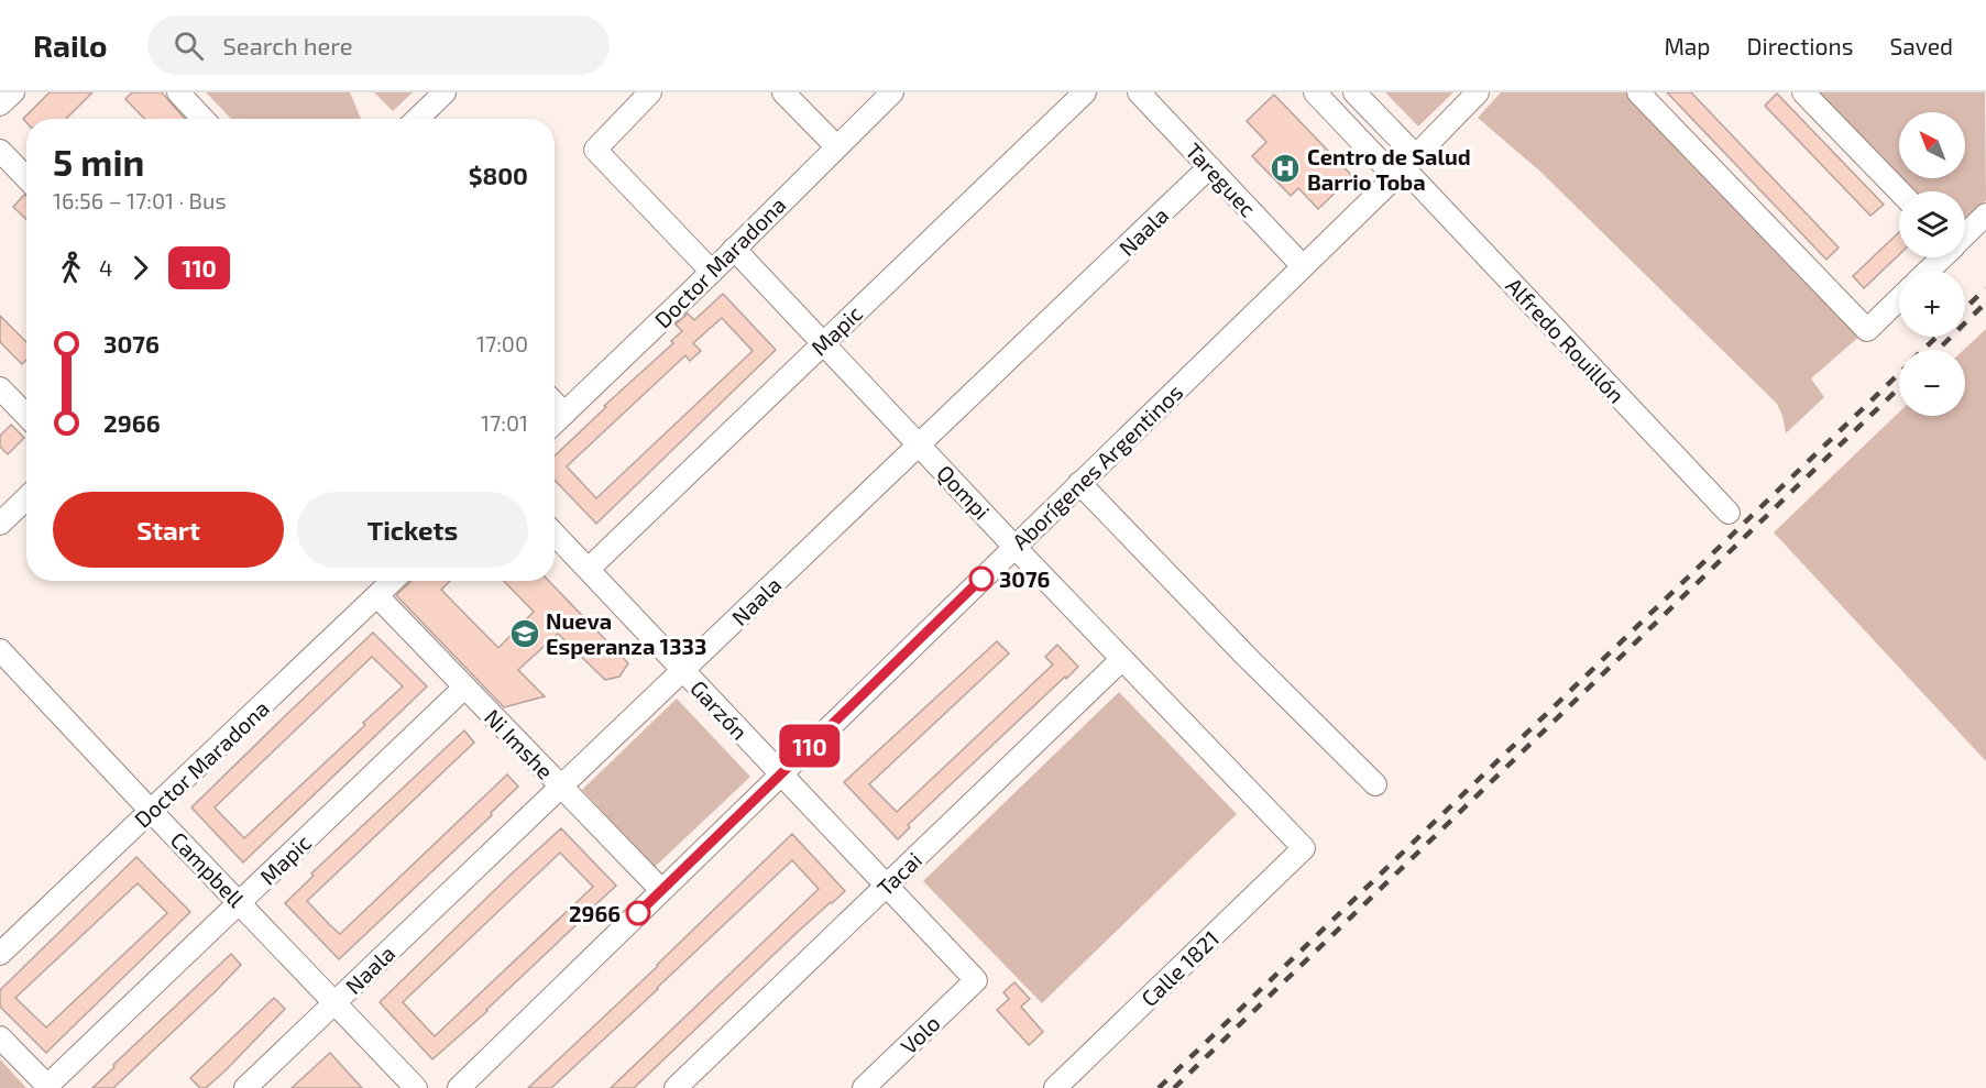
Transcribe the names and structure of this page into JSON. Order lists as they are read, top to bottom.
{
  "streets": {
    "street": [
      "Tareguec",
      "Naala",
      "Doctor Maradona",
      "Mapic",
      "Alfredo Rouillón",
      "Aborígenes Argentinos",
      "Qompi",
      "Garzón",
      "Ni Imshe",
      "Campbell",
      "Tacai",
      "Calle 1821",
      "Volo"
    ]
  },
  "crossings": [
    ["Tareguec", "Naala"],
    ["Tareguec", "Aborígenes Argentinos"],
    ["Naala", "Qompi"],
    ["Naala", "Garzón"],
    ["Naala", "Ni Imshe"],
    ["Naala", "Campbell"],
    ["Doctor Maradona", "Qompi"],
    ["Doctor Maradona", "Ni Imshe"],
    ["Doctor Maradona", "Campbell"],
    ["Mapic", "Qompi"],
    ["Mapic", "Garzón"],
    ["Mapic", "Ni Imshe"],
    ["Mapic", "Campbell"],
    ["Alfredo Rouillón", "Aborígenes Argentinos"],
    ["Aborígenes Argentinos", "Qompi"],
    ["Aborígenes Argentinos", "Garzón"],
    ["Aborígenes Argentinos", "Ni Imshe"],
    ["Qompi", "Tacai"],
    ["Qompi", "Calle 1821"],
    ["Garzón", "Tacai"],
    ["Garzón", "Volo"]
  ],
  "places": {
    "hospital": ["Centro de Salud Barrio Toba"],
    "other": ["3076", "2966"],
    "school or university": ["Nueva Esperanza 1333"]
  },
  "lines": ["bus line 110"],
  "north": "top left",
  "page": {
    "header": "Railo",
    "search": "Search here",
    "nav": ["Map", "Directions", "Saved"],
    "on_map": "110",
    "map_buttons": ["+", "−"],
    "heading": ["5 min", "16:56 – 17:01 · Bus", "$800"],
    "legs": ["4", "110"],
    "list": [
      {
        "name": "3076",
        "value": "17:00"
      },
      {
        "name": "2966",
        "value": "17:01"
      }
    ],
    "buttons": ["Start", "Tickets"]
  }
}
